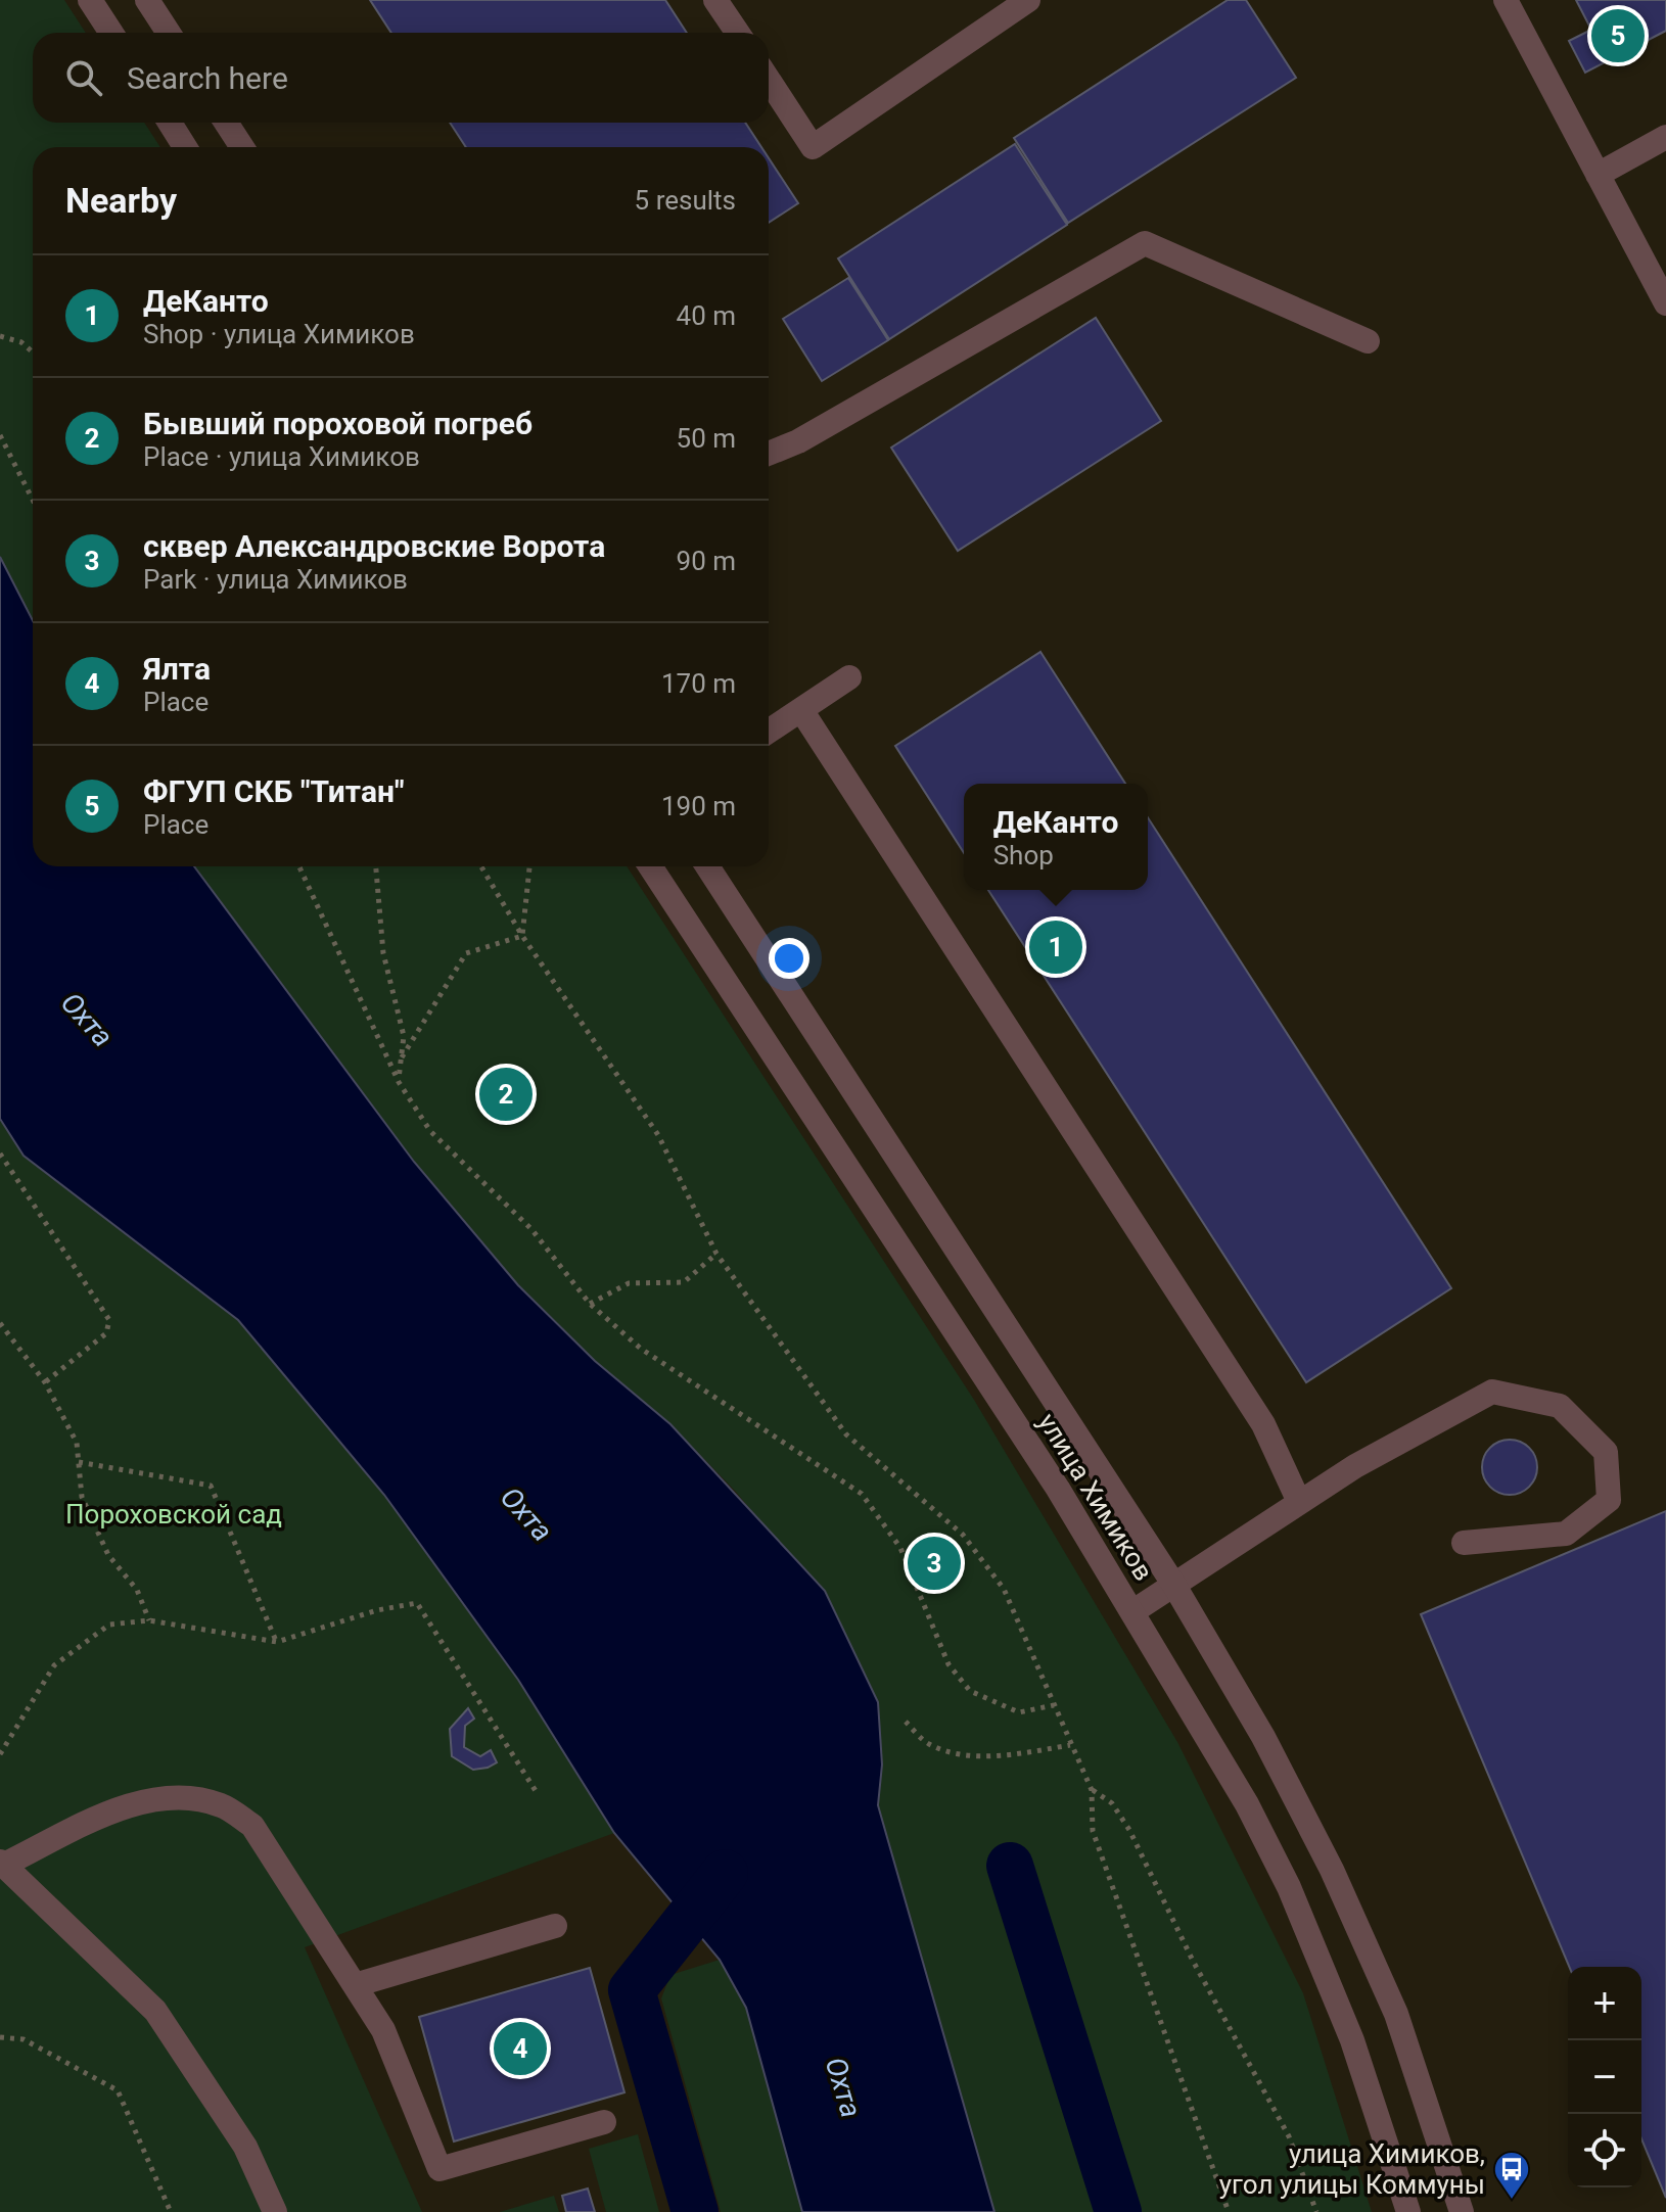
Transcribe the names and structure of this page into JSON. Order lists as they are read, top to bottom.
{
  "streets": {
    "street": ["улица Химиков"]
  },
  "water": ["Охта"],
  "parks": ["Пороховской сад"],
  "places": {
    "bus stop": ["улица Химиков, угол улицы Коммуны"]
  },
  "page": {
    "pins": [
      "5",
      "1",
      "2",
      "3",
      "4"
    ],
    "search": "Search here",
    "heading": ["Nearby", "5 results"],
    "list": [
      {
        "mark": "1",
        "name": "ДеКанто",
        "note": "Shop · улица Химиков",
        "value": "40 m"
      },
      {
        "mark": "2",
        "name": "Бывший пороховой погреб",
        "note": "Place · улица Химиков",
        "value": "50 m"
      },
      {
        "mark": "3",
        "name": "сквер Александровские Ворота",
        "note": "Park · улица Химиков",
        "value": "90 m"
      },
      {
        "mark": "4",
        "name": "Ялта",
        "note": "Place",
        "value": "170 m"
      },
      {
        "mark": "5",
        "name": "ФГУП СКБ \"Титан\"",
        "note": "Place",
        "value": "190 m"
      }
    ],
    "popup": ["ДеКанто", "Shop"],
    "map_buttons": ["+", "−"]
  }
}
